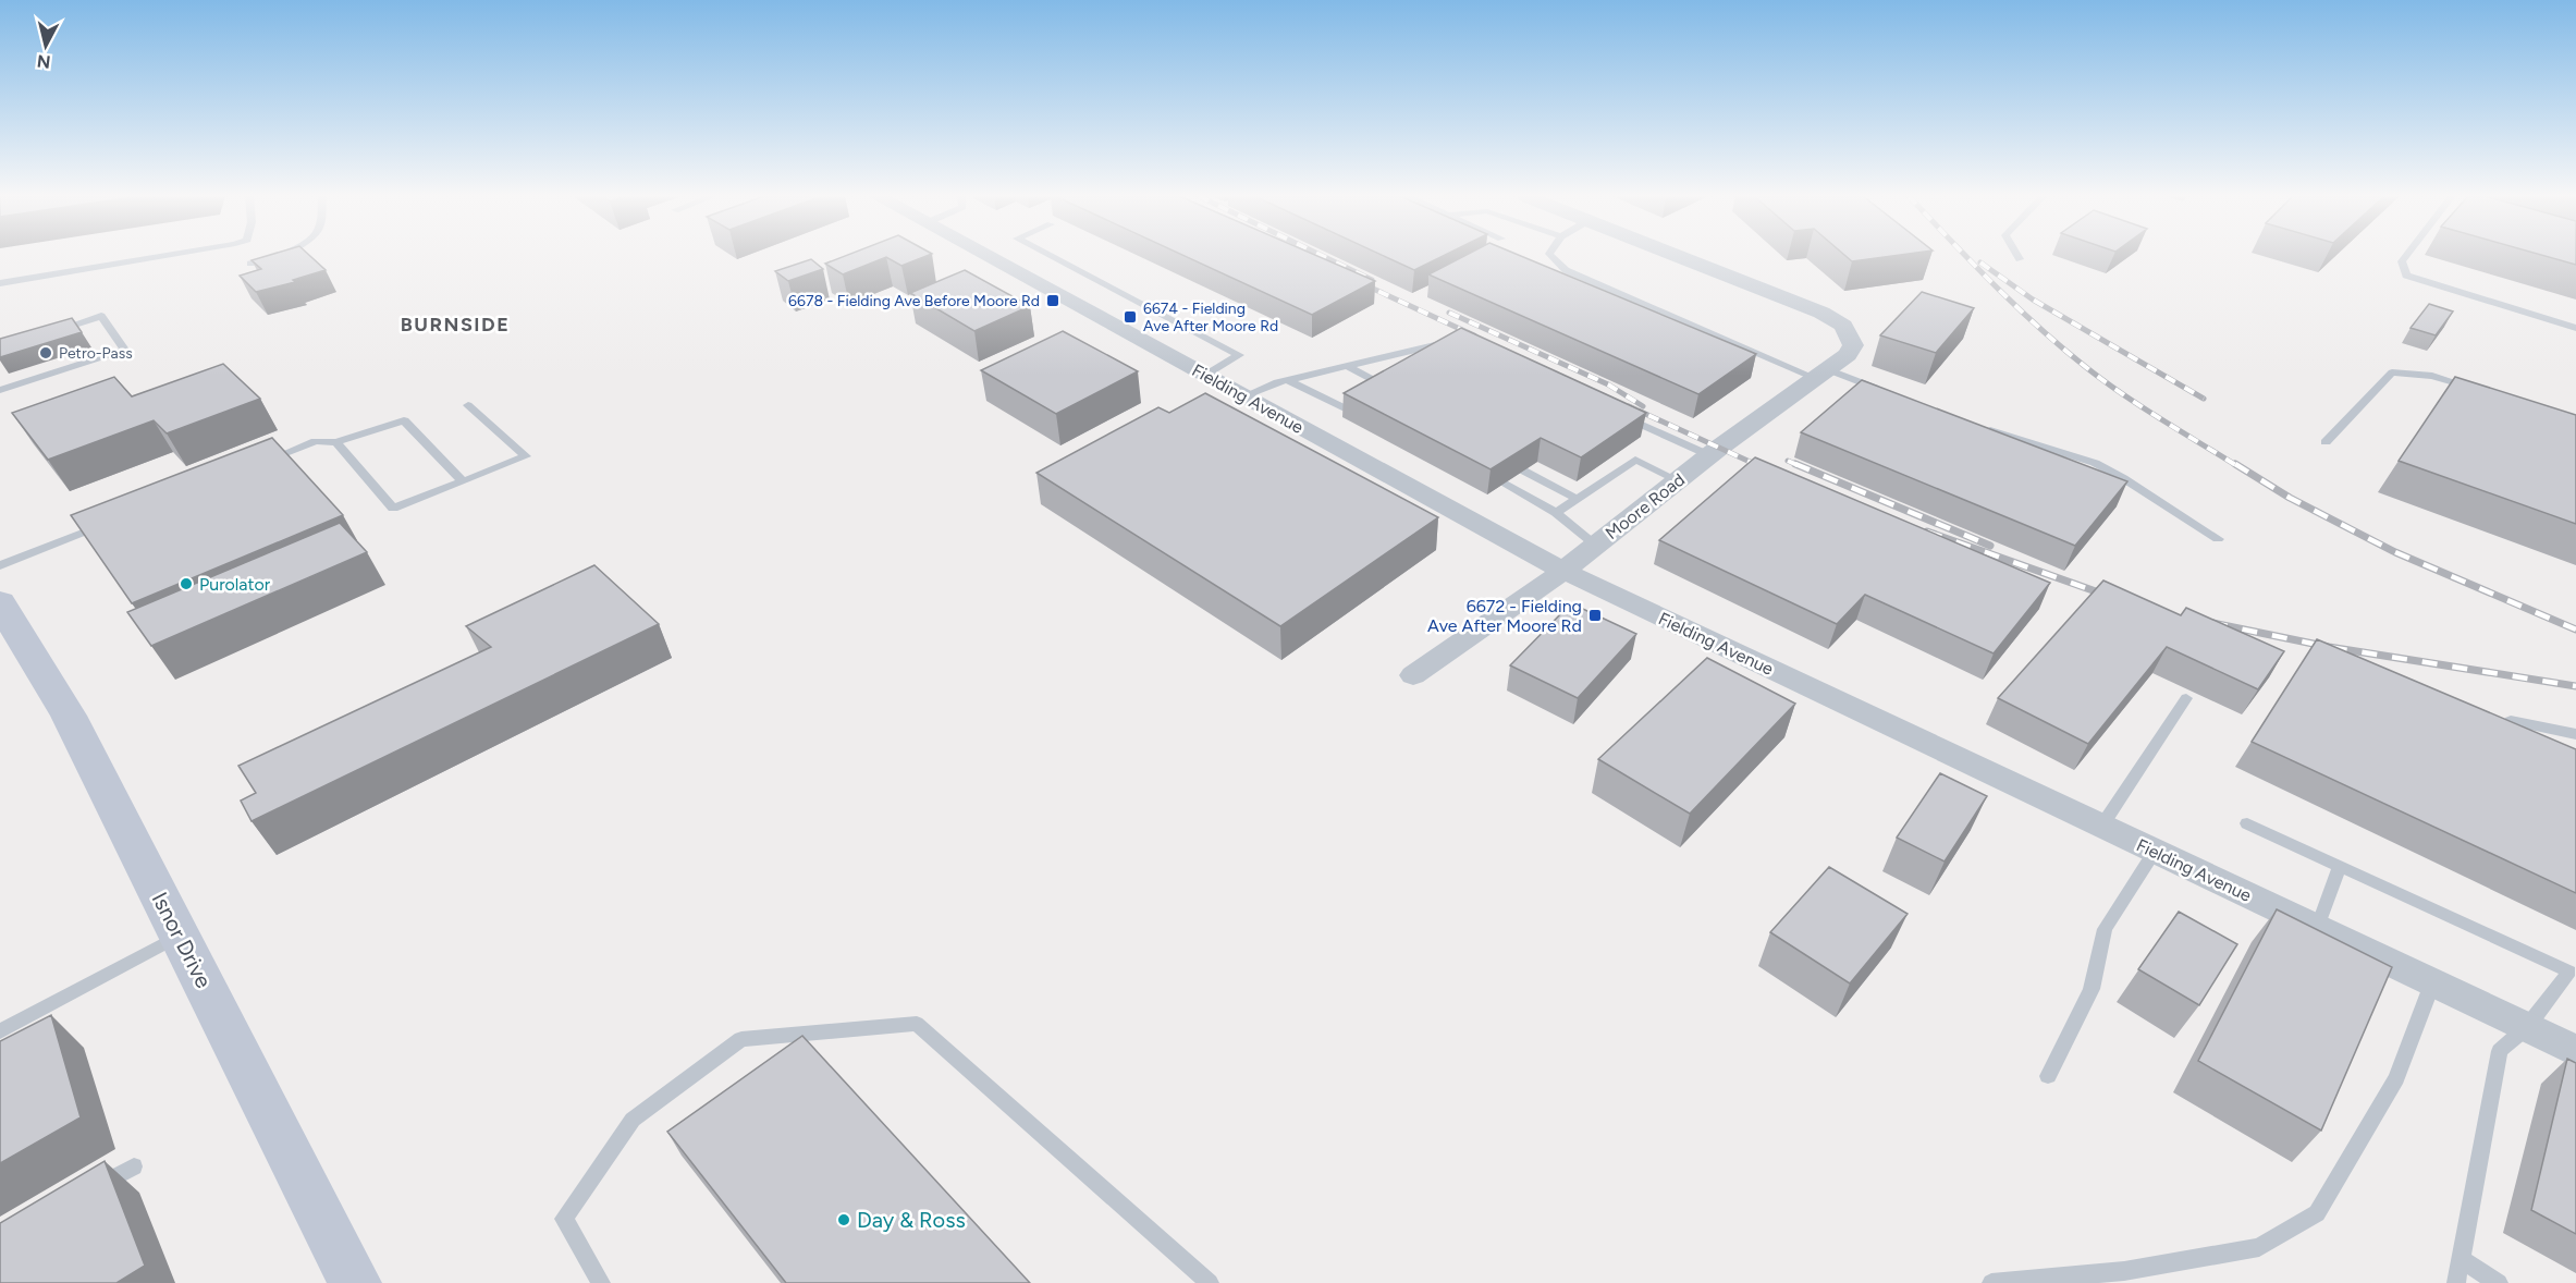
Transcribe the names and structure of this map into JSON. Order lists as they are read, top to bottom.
{
  "streets": {
    "street": ["Fielding Avenue", "Moore Road", "Isnor Drive"]
  },
  "crossings": [
    ["Fielding Avenue", "Moore Road"]
  ],
  "districts": ["BURNSIDE"],
  "places": {
    "transit": ["6678 - Fielding Ave Before Moore Rd", "6674 - Fielding Ave After Moore Rd", "6672 - Fielding Ave After Moore Rd"],
    "other": ["Petro-Pass", "Purolator", "Day & Ross"]
  },
  "north": "bottom"
}
